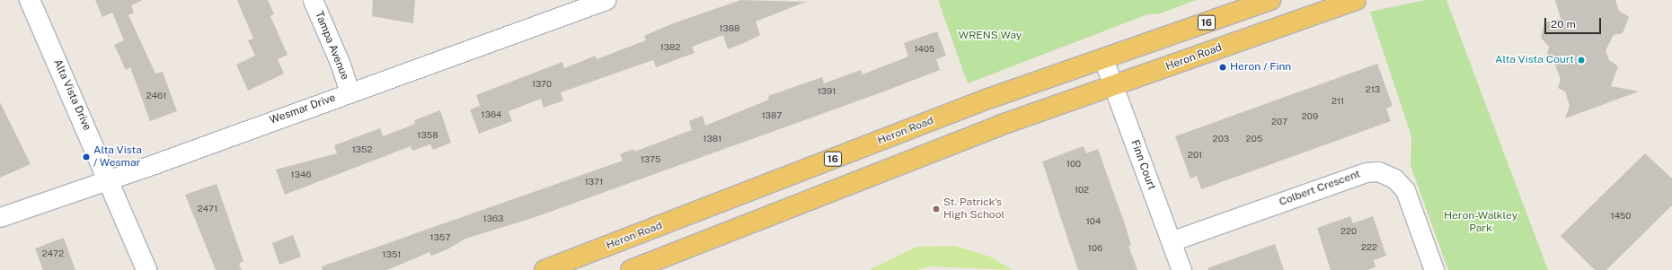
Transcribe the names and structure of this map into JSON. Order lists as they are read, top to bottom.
{
  "streets": {
    "main road": ["16", "Heron Road"],
    "street": [
      "Tampa Avenue",
      "Alta Vista Drive",
      "Wesmar Drive",
      "Finn Court",
      "Colbert Crescent"
    ]
  },
  "crossings": [
    ["Tampa Avenue", "Wesmar Drive"],
    ["Heron Road", "Finn Court"],
    ["Alta Vista Drive", "Wesmar Drive"],
    ["Finn Court", "Colbert Crescent"]
  ],
  "parks": ["WRENS Way", "Heron-Walkley Park"],
  "places": [
    "Alta Vista Court",
    "Heron / Finn",
    "Alta Vista / Wesmar",
    "St. Patrick's High School"
  ],
  "house_numbers": [
    "1388",
    "1382",
    "1405",
    "1370",
    "213",
    "1391",
    "2461",
    "211",
    "1364",
    "1387",
    "209",
    "207",
    "1358",
    "1381",
    "203",
    "205",
    "1352",
    "201",
    "1375",
    "100",
    "1346",
    "1371",
    "102",
    "2471",
    "1450",
    "1363",
    "104",
    "220",
    "1357",
    "222",
    "106",
    "2472",
    "1351"
  ],
  "scale_bar": "20 m"
}
